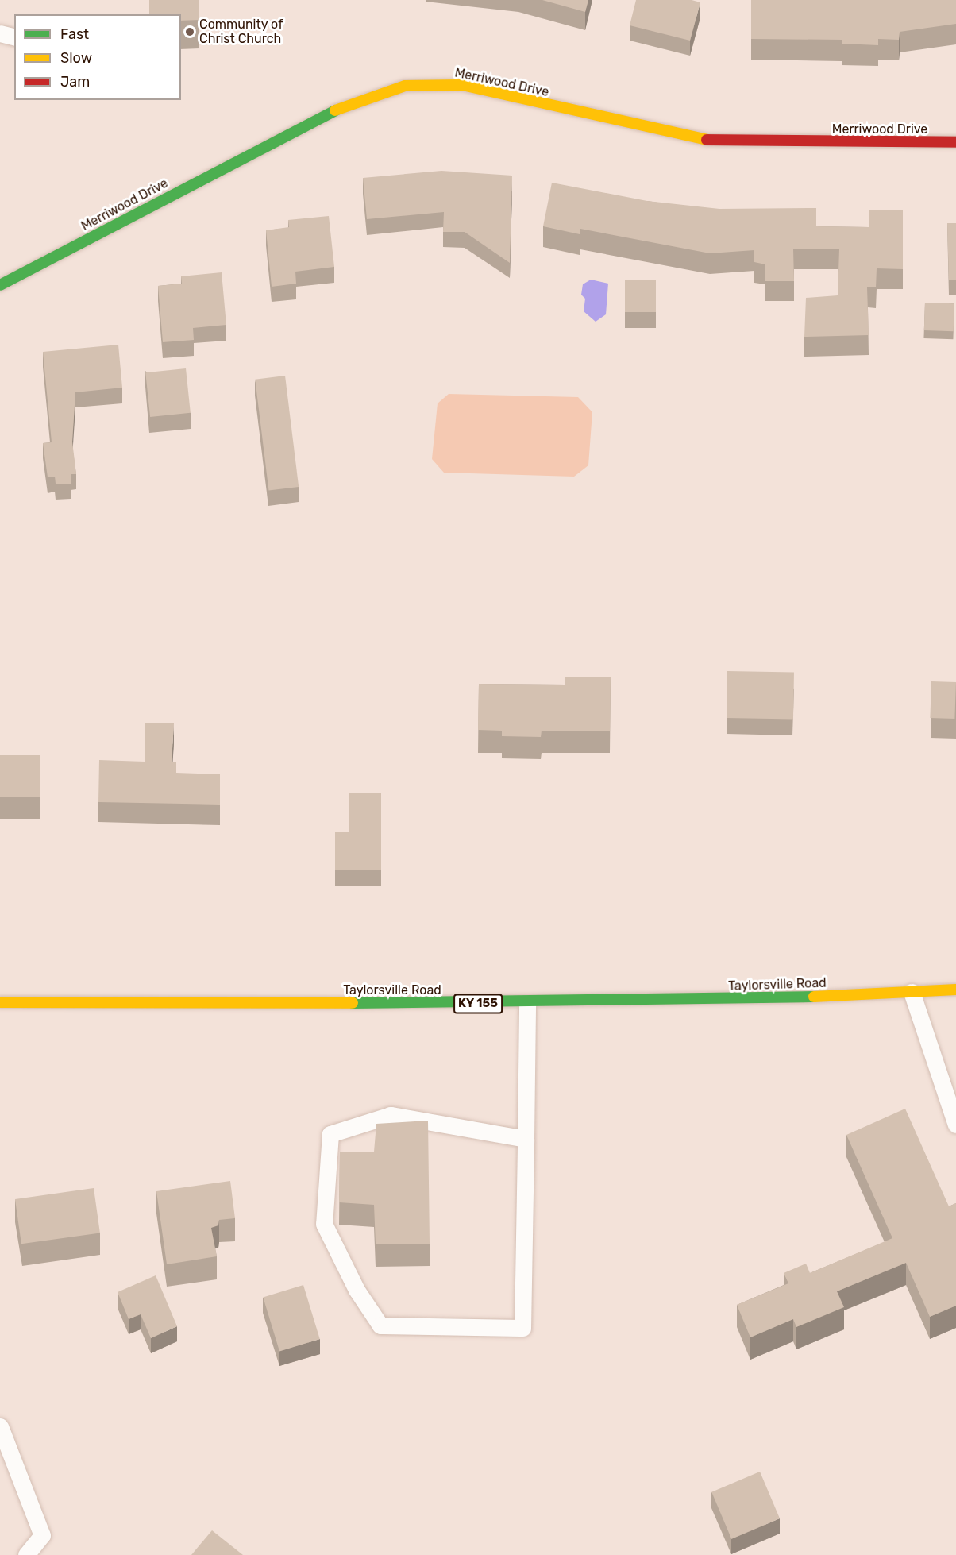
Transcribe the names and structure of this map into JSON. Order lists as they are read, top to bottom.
{
  "streets": {
    "street": ["Merriwood Drive", "Taylorsville Road", "KY 155"]
  },
  "places": ["Community of Christ Church"],
  "legend": ["Fast", "Slow", "Jam"]
}
